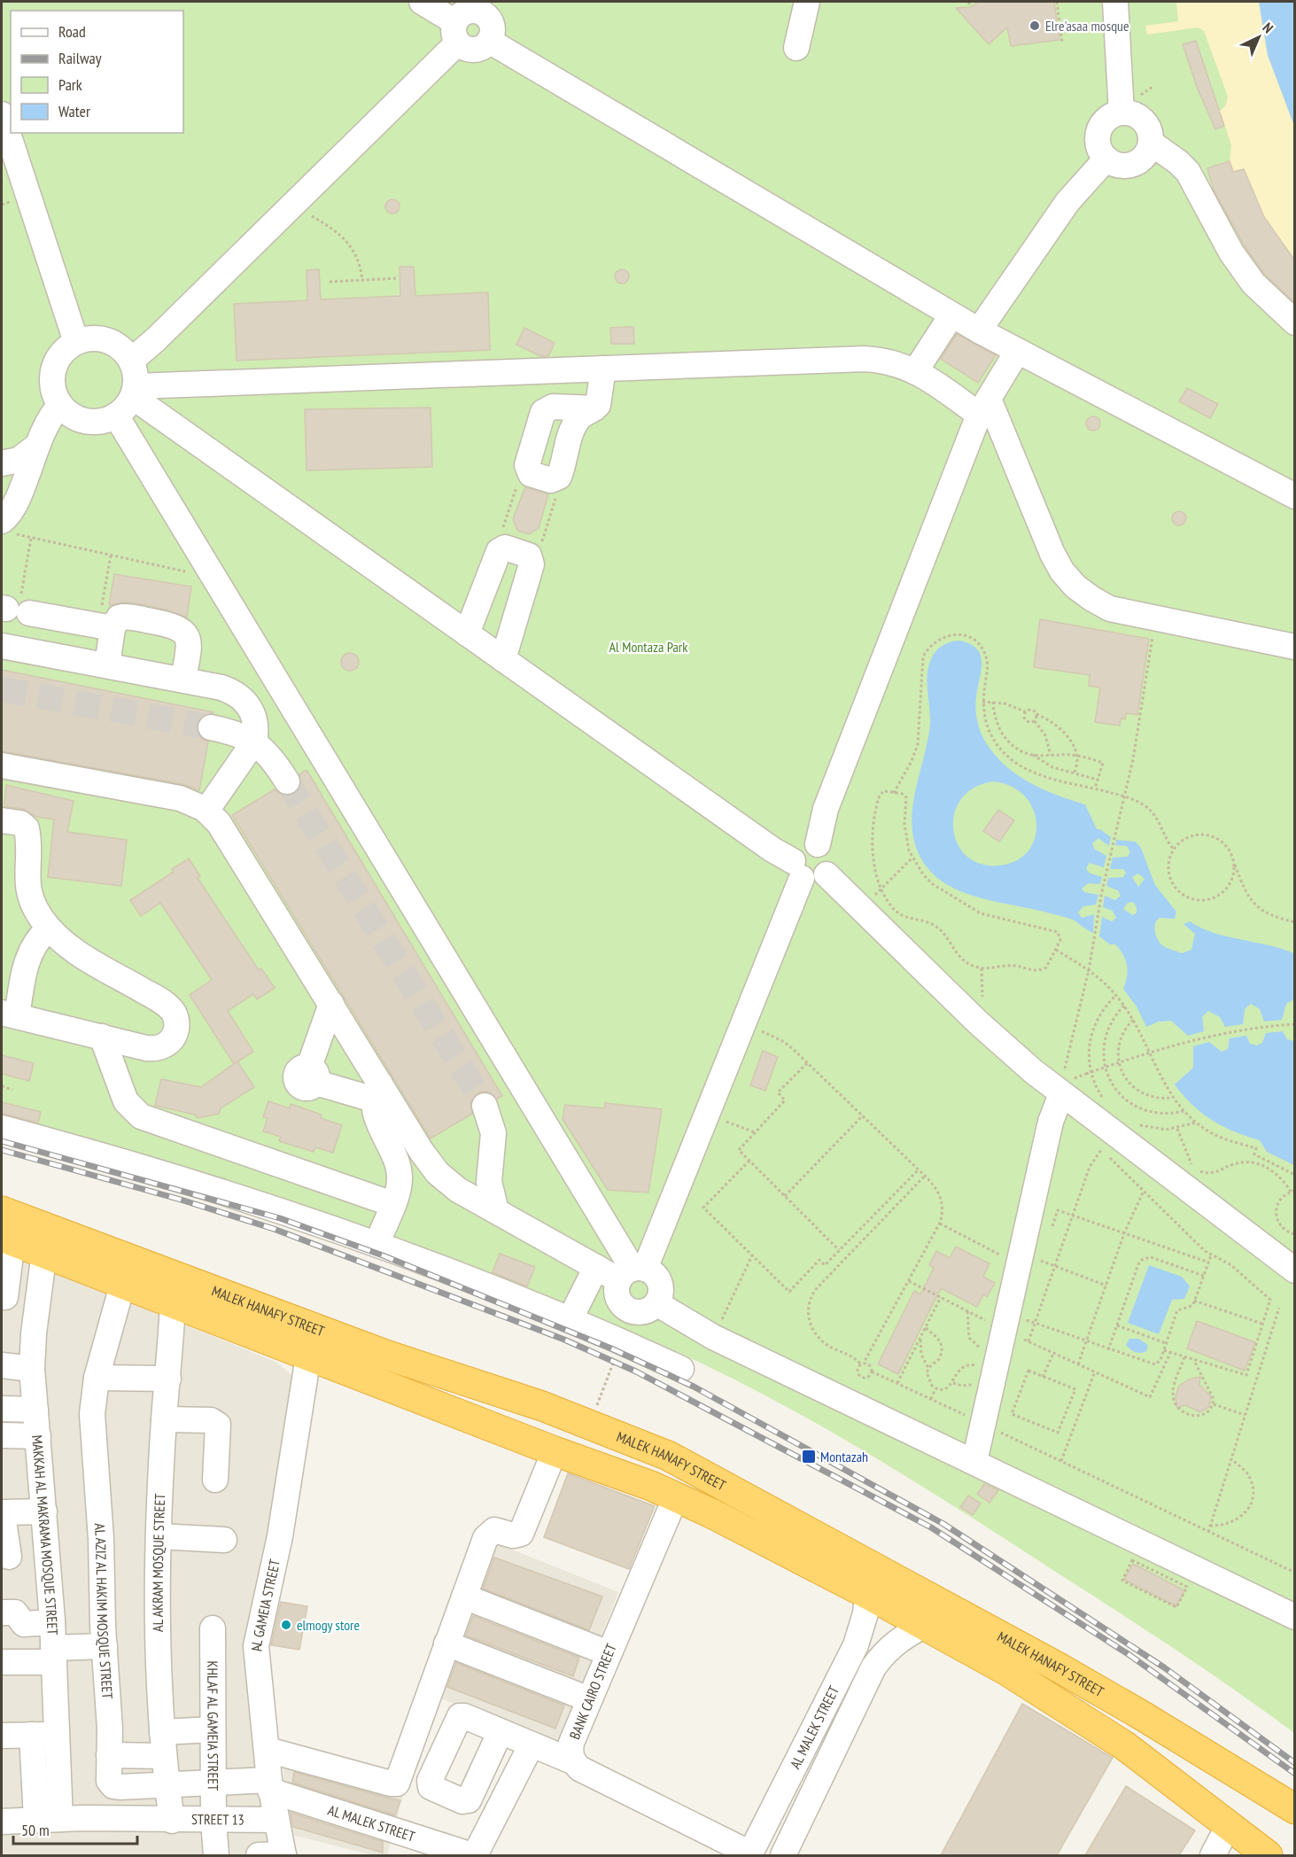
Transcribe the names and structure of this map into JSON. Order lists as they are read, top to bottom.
{
  "streets": {
    "highway": ["MALEK HANAFY STREET"],
    "street": [
      "MAKKAH AL MAKRAMA MOSQUE STREET",
      "AL AKRAM MOSQUE STREET",
      "AL GAMEIA STREET",
      "AL AZIZ AL HAKIM MOSQUE STREET",
      "BANK CAIRO STREET",
      "KHLAF AL GAMEIA STREET",
      "AL MALEK STREET",
      "STREET 13"
    ]
  },
  "crossings": [
    ["MALEK HANAFY STREET", "MAKKAH AL MAKRAMA MOSQUE STREET"],
    ["MALEK HANAFY STREET", "AL AKRAM MOSQUE STREET"],
    ["MALEK HANAFY STREET", "AL GAMEIA STREET"],
    ["MALEK HANAFY STREET", "AL AZIZ AL HAKIM MOSQUE STREET"],
    ["MALEK HANAFY STREET", "BANK CAIRO STREET"],
    ["MALEK HANAFY STREET", "AL MALEK STREET"],
    ["MAKKAH AL MAKRAMA MOSQUE STREET", "STREET 13"],
    ["AL AKRAM MOSQUE STREET", "AL AZIZ AL HAKIM MOSQUE STREET"],
    ["AL AKRAM MOSQUE STREET", "STREET 13"],
    ["AL GAMEIA STREET", "AL AZIZ AL HAKIM MOSQUE STREET"],
    ["AL GAMEIA STREET", "AL MALEK STREET"],
    ["AL GAMEIA STREET", "STREET 13"],
    ["AL AZIZ AL HAKIM MOSQUE STREET", "KHLAF AL GAMEIA STREET"],
    ["AL AZIZ AL HAKIM MOSQUE STREET", "AL MALEK STREET"],
    ["BANK CAIRO STREET", "AL MALEK STREET"],
    ["KHLAF AL GAMEIA STREET", "STREET 13"]
  ],
  "parks": ["Al Montaza Park"],
  "places": {
    "other": ["Elre'asaa mosque", "elmogy store"],
    "transit": ["Montazah"]
  },
  "legend": [
    "Road",
    "Railway",
    "Park",
    "Water"
  ],
  "scale_bar": "50 m",
  "north": "top right"
}
